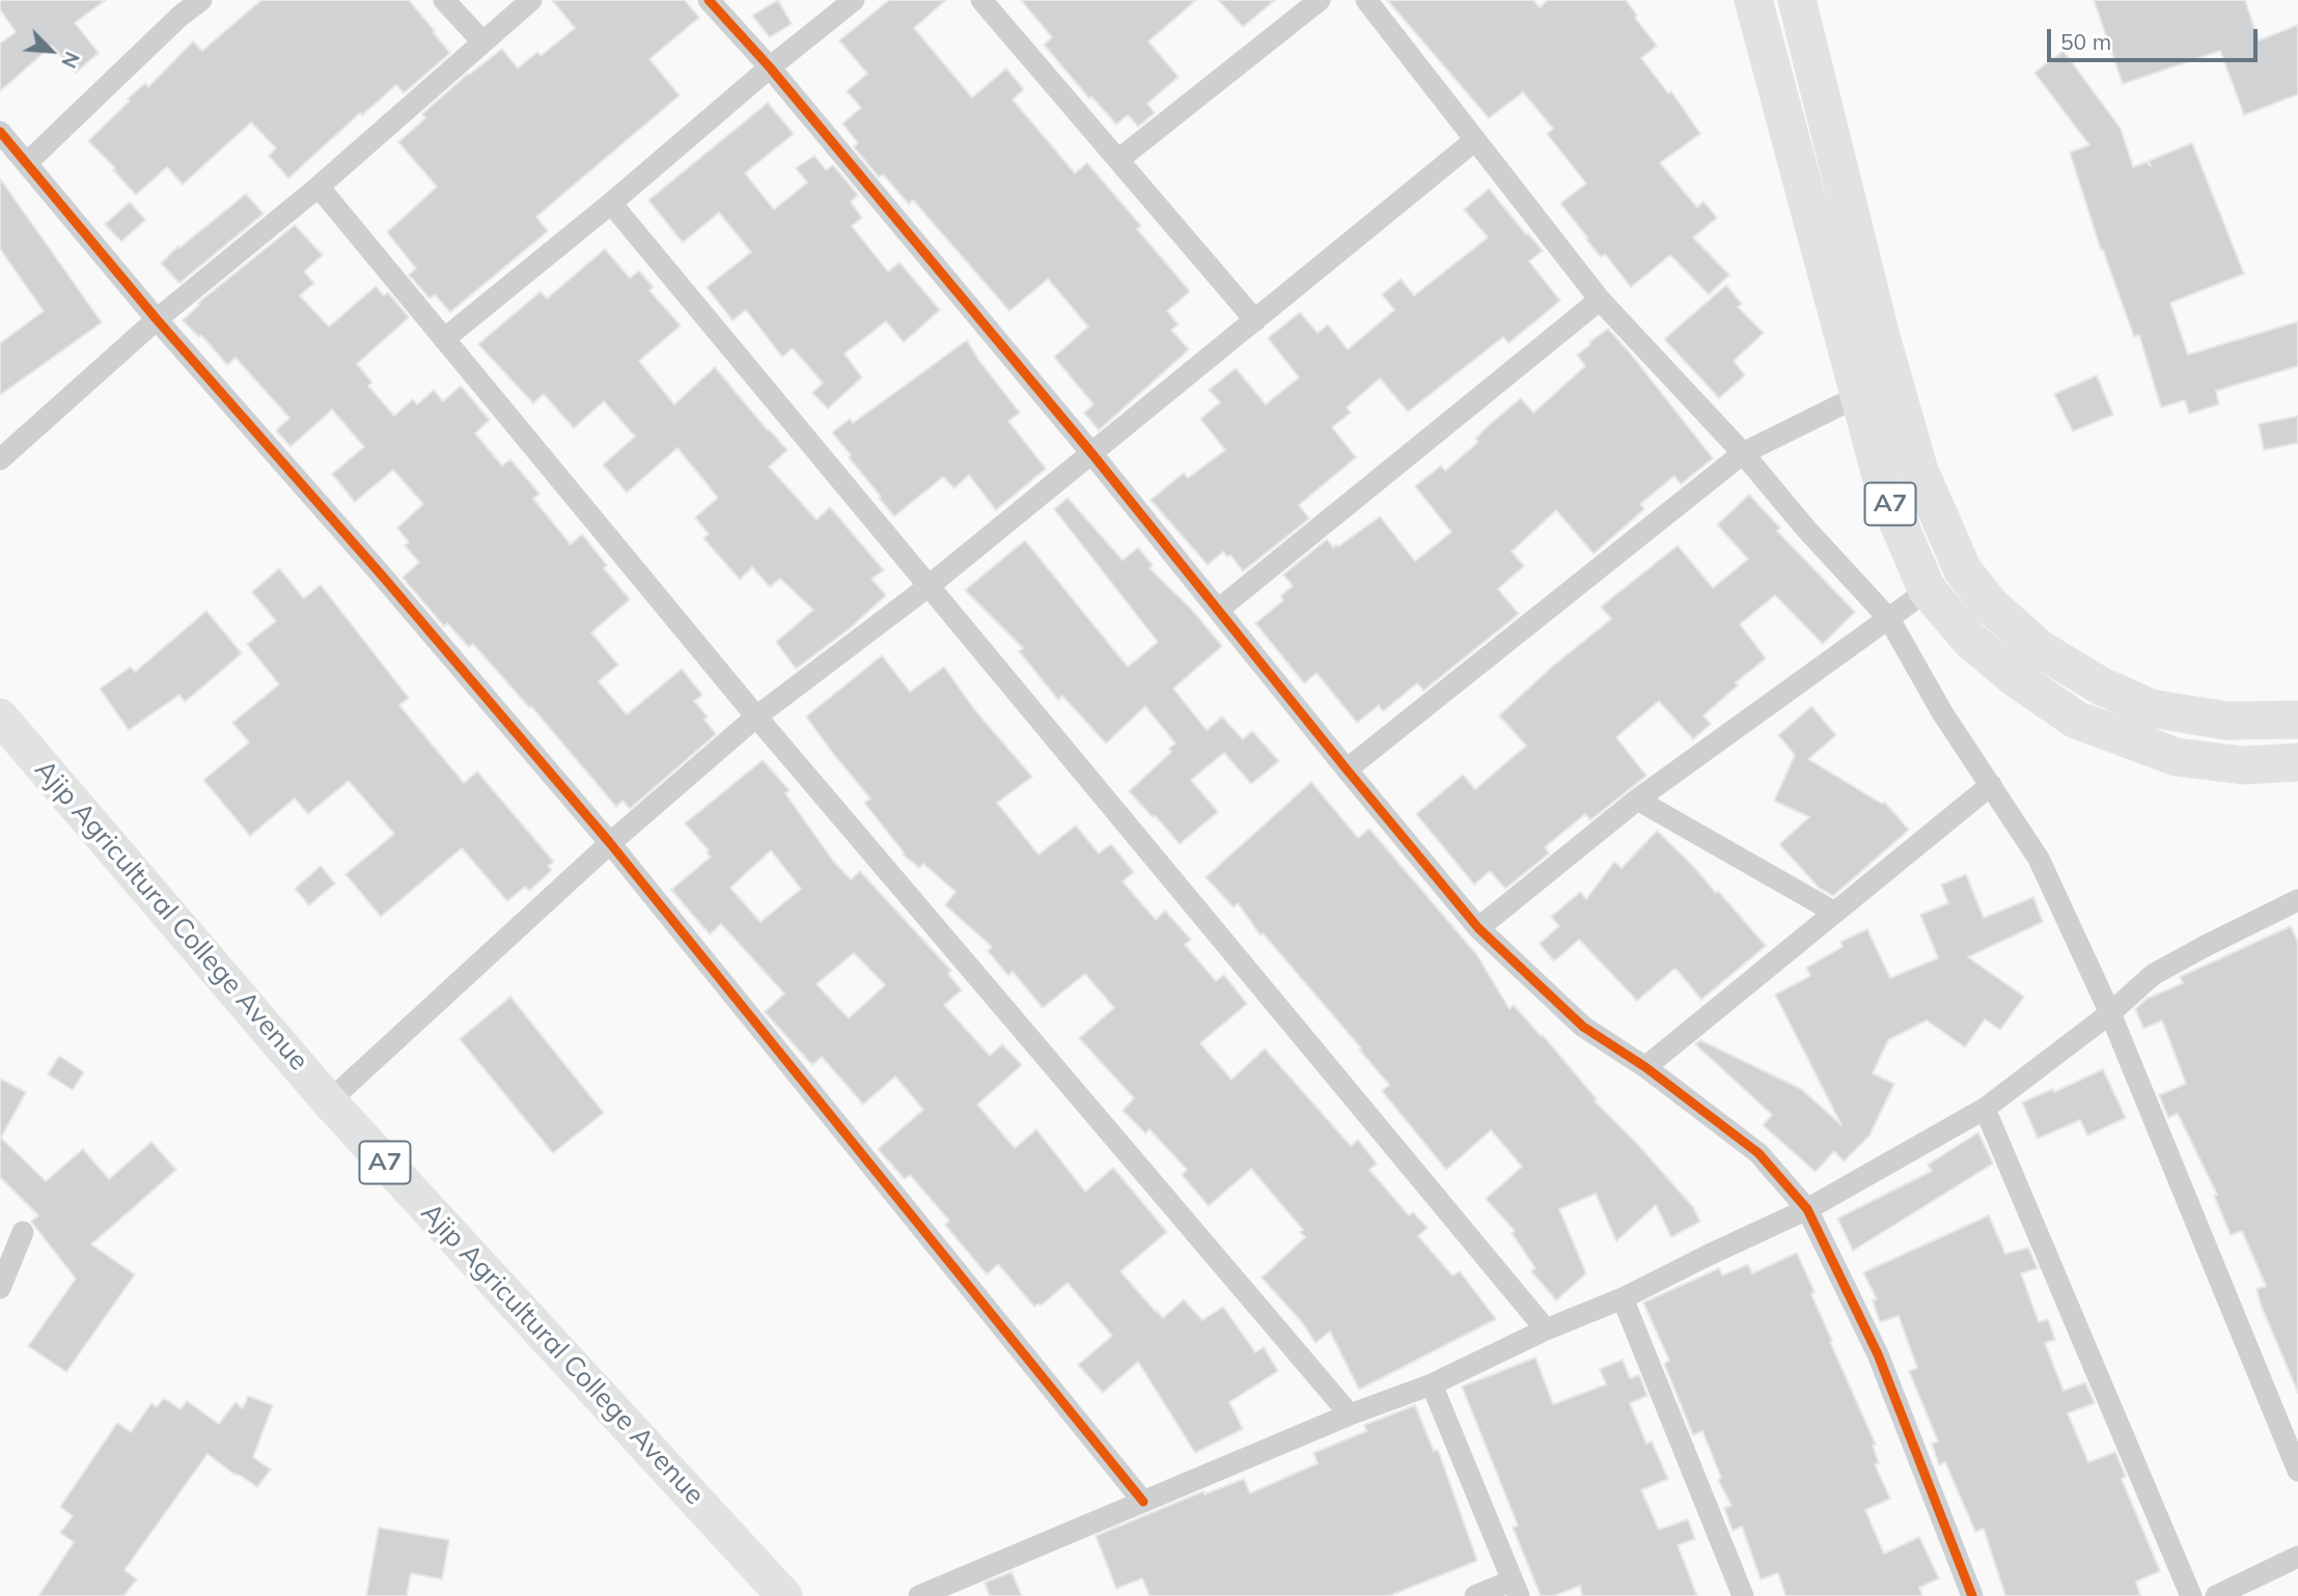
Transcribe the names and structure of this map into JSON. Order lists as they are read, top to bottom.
{
  "streets": {
    "highway": ["A7"],
    "main road": ["Ajip Agricultural College Avenue"]
  },
  "scale_bar": "50 m",
  "north": "bottom right"
}
